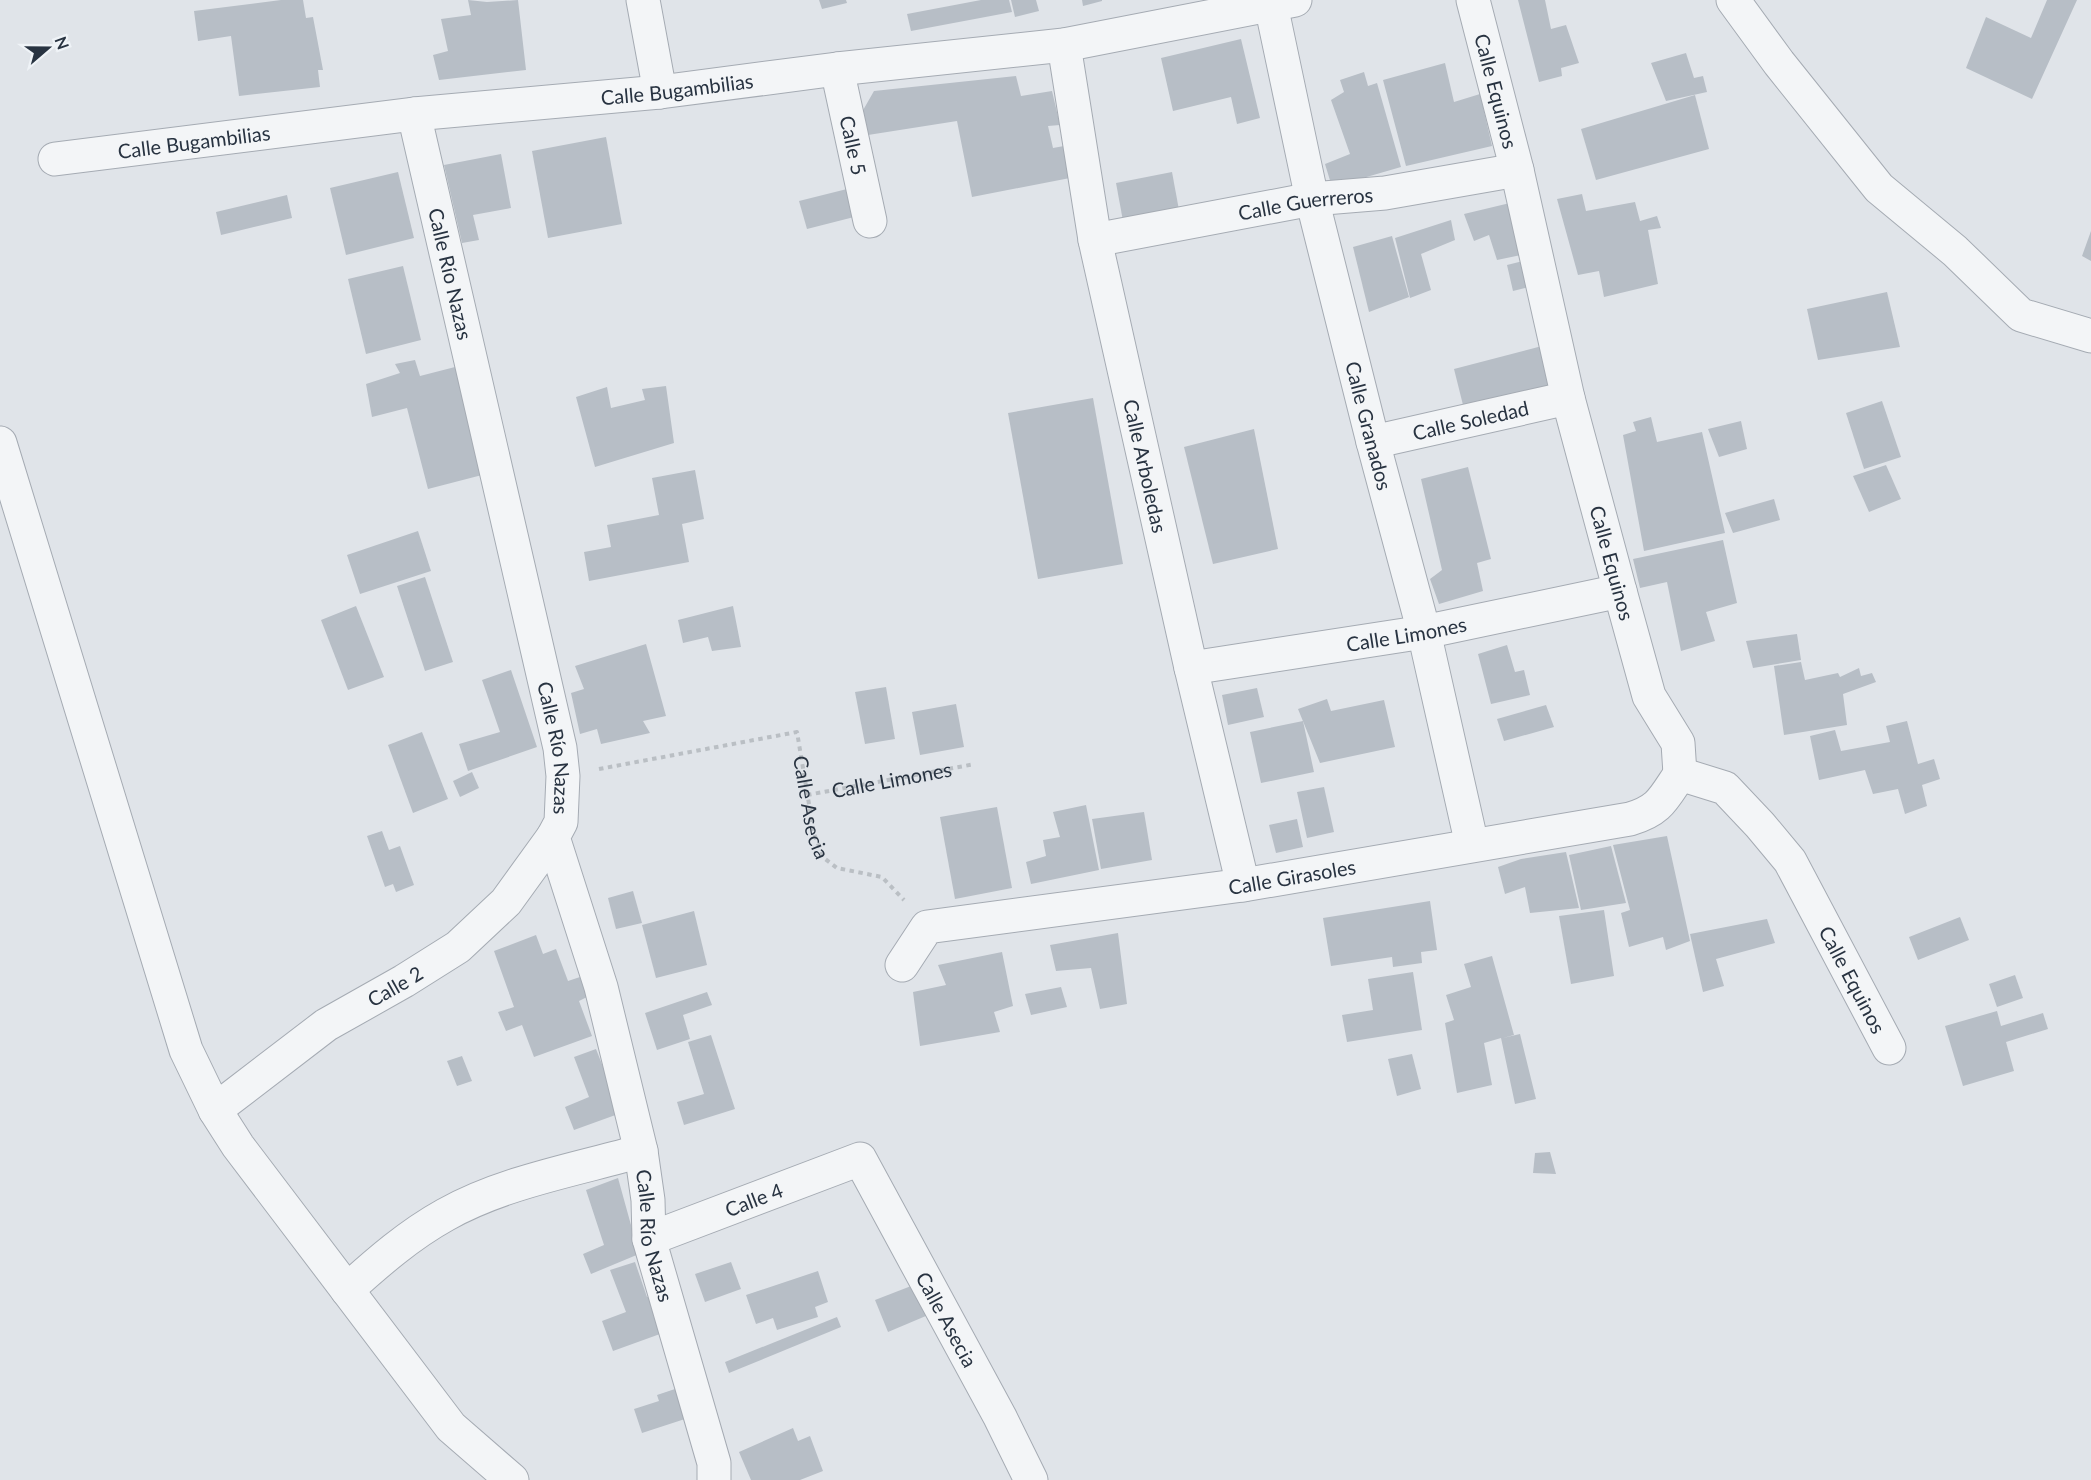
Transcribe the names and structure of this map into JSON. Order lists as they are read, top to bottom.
{
  "streets": {
    "street": [
      "Calle Bugambilias",
      "Calle Equinos",
      "Calle 5",
      "Calle Guerreros",
      "Calle Río Nazas",
      "Calle Soledad",
      "Calle Granados",
      "Calle Arboledas",
      "Calle Limones",
      "Calle Asecia",
      "Calle Girasoles",
      "Calle 2",
      "Calle 4"
    ]
  },
  "crossings": [
    ["Calle Bugambilias", "Calle 5"],
    ["Calle Bugambilias", "Calle Río Nazas"],
    ["Calle Bugambilias", "Calle Granados"],
    ["Calle Bugambilias", "Calle Arboledas"],
    ["Calle Equinos", "Calle Guerreros"],
    ["Calle Equinos", "Calle Soledad"],
    ["Calle Equinos", "Calle Limones"],
    ["Calle Equinos", "Calle Girasoles"],
    ["Calle Guerreros", "Calle Granados"],
    ["Calle Guerreros", "Calle Arboledas"],
    ["Calle Río Nazas", "Calle Asecia"],
    ["Calle Río Nazas", "Calle 2"],
    ["Calle Río Nazas", "Calle 4"],
    ["Calle Soledad", "Calle Granados"],
    ["Calle Granados", "Calle Limones"],
    ["Calle Granados", "Calle Girasoles"],
    ["Calle Arboledas", "Calle Limones"],
    ["Calle Arboledas", "Calle Girasoles"],
    ["Calle Limones", "Calle Asecia"],
    ["Calle Asecia", "Calle Girasoles"],
    ["Calle Asecia", "Calle 4"]
  ],
  "north": "right"
}
